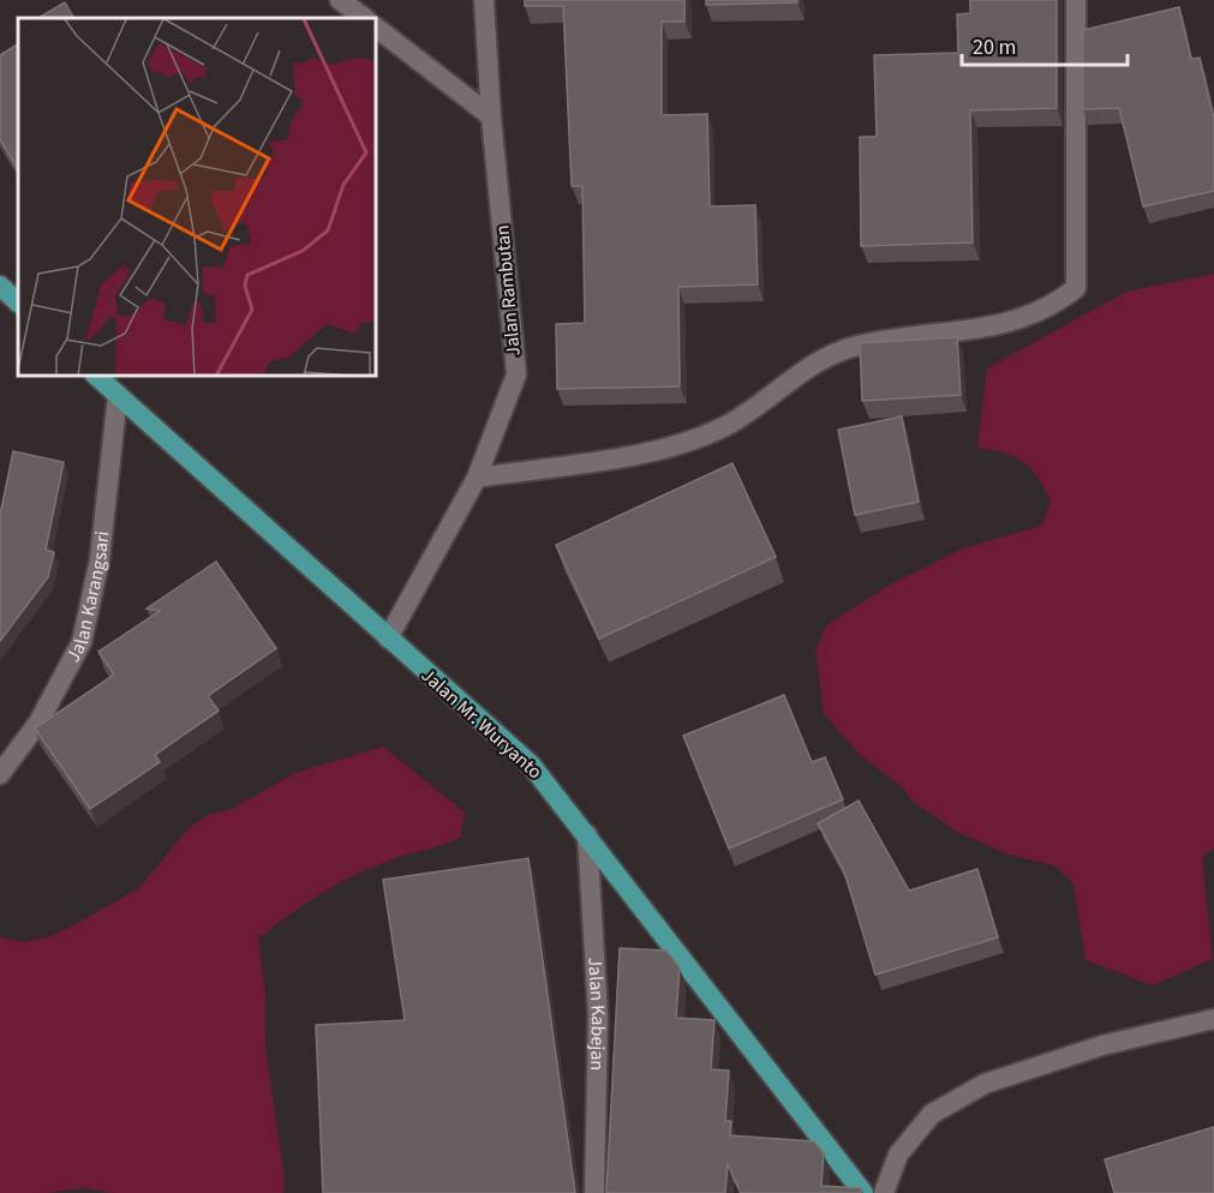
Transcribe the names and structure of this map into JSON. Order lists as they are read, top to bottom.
{
  "streets": {
    "main road": ["Jalan Mr. Wuryanto"],
    "street": ["Jalan Rambutan", "Jalan Karangsari", "Jalan Kabejan"]
  },
  "crossings": [
    ["Jalan Rambutan", "Jalan Mr. Wuryanto"],
    ["Jalan Karangsari", "Jalan Mr. Wuryanto"],
    ["Jalan Mr. Wuryanto", "Jalan Kabejan"]
  ],
  "scale_bar": "20 m"
}
